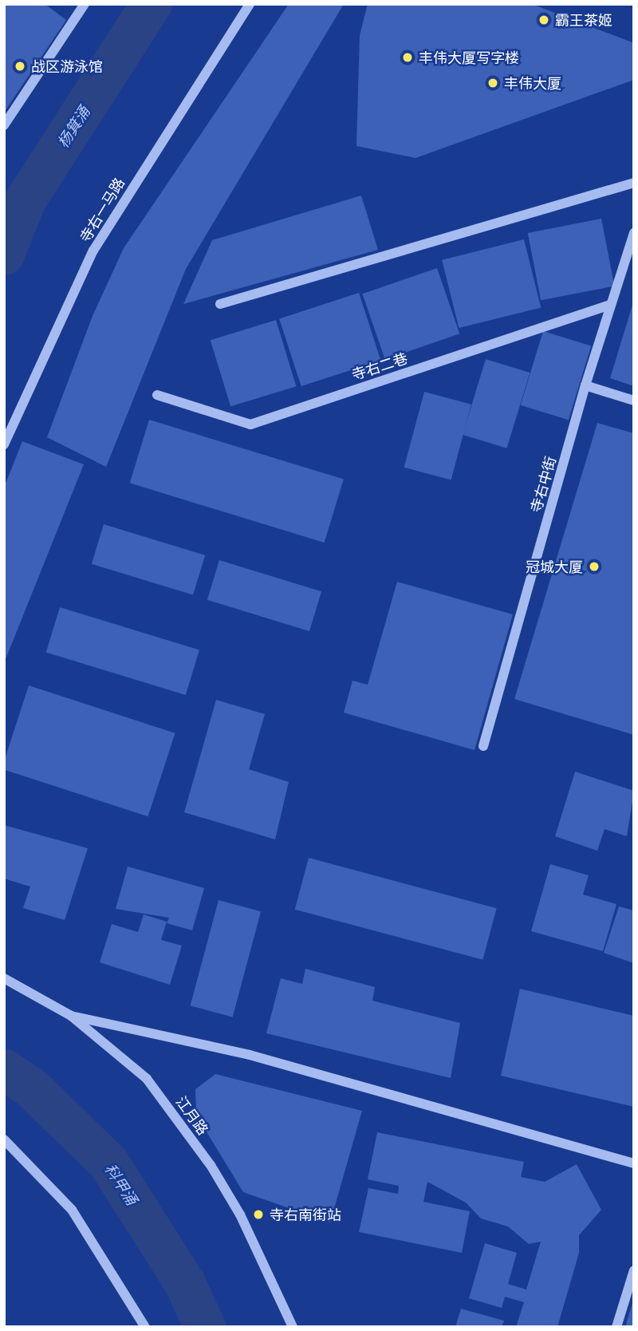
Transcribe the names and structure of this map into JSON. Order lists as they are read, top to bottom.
{
  "streets": {
    "street": [
      "寺右一马路",
      "寺右二巷",
      "寺右中街",
      "江月路"
    ]
  },
  "crossings": [
    ["寺右二巷", "寺右中街"]
  ],
  "water": ["杨箕涌", "科甲涌"],
  "places": [
    "霸王茶姬",
    "丰伟大厦写字楼",
    "战区游泳馆",
    "丰伟大厦",
    "冠城大厦",
    "寺右南街站"
  ]
}
